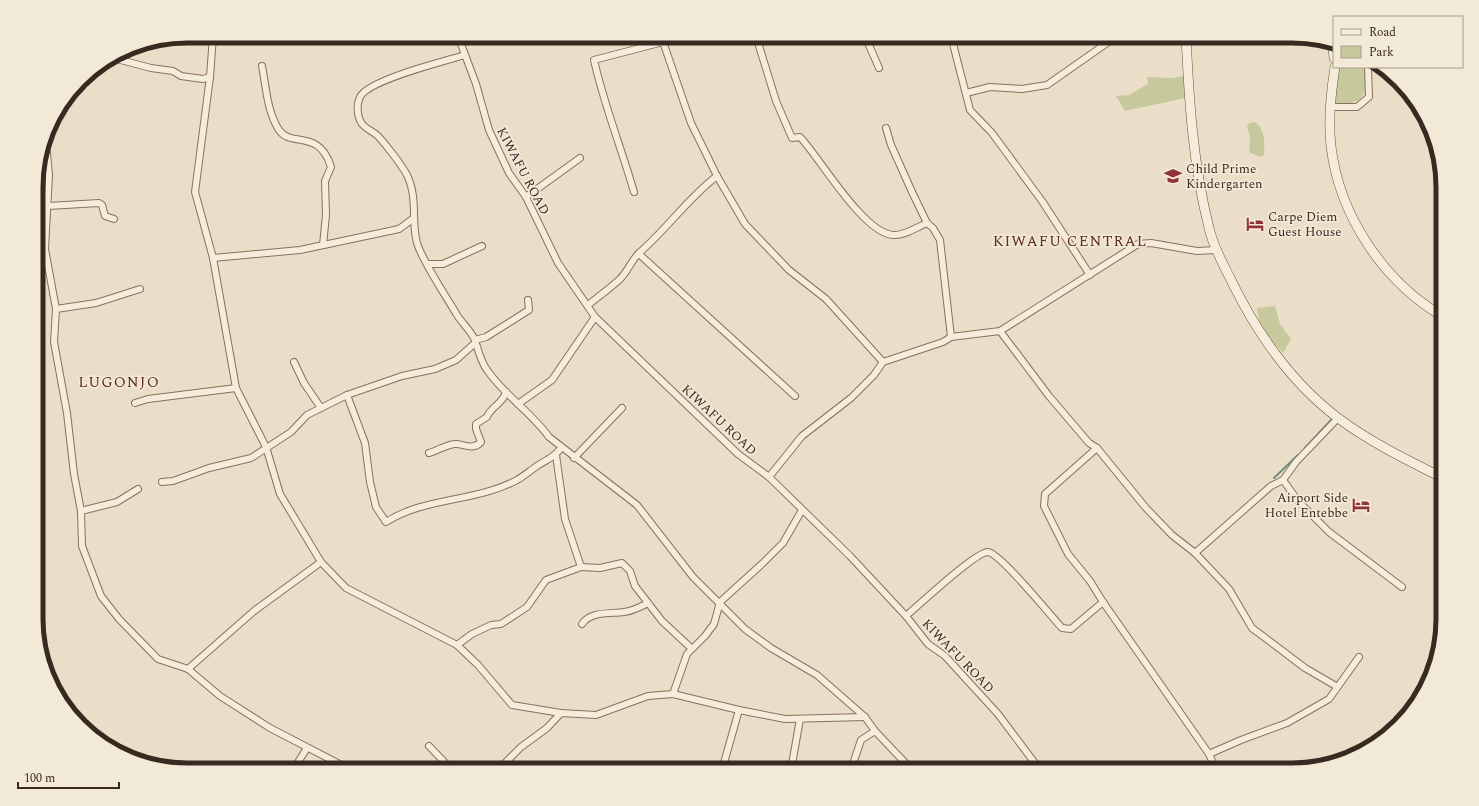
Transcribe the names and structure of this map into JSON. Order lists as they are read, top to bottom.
{
  "streets": {
    "street": ["KIWAFU ROAD"]
  },
  "districts": ["KIWAFU CENTRAL", "LUGONJO"],
  "places": {
    "school or university": ["Child Prime Kindergarten"],
    "hotel": ["Carpe Diem Guest House", "Airport Side Hotel Entebbe"]
  },
  "legend": ["Road", "Park"],
  "scale_bar": "100 m"
}
